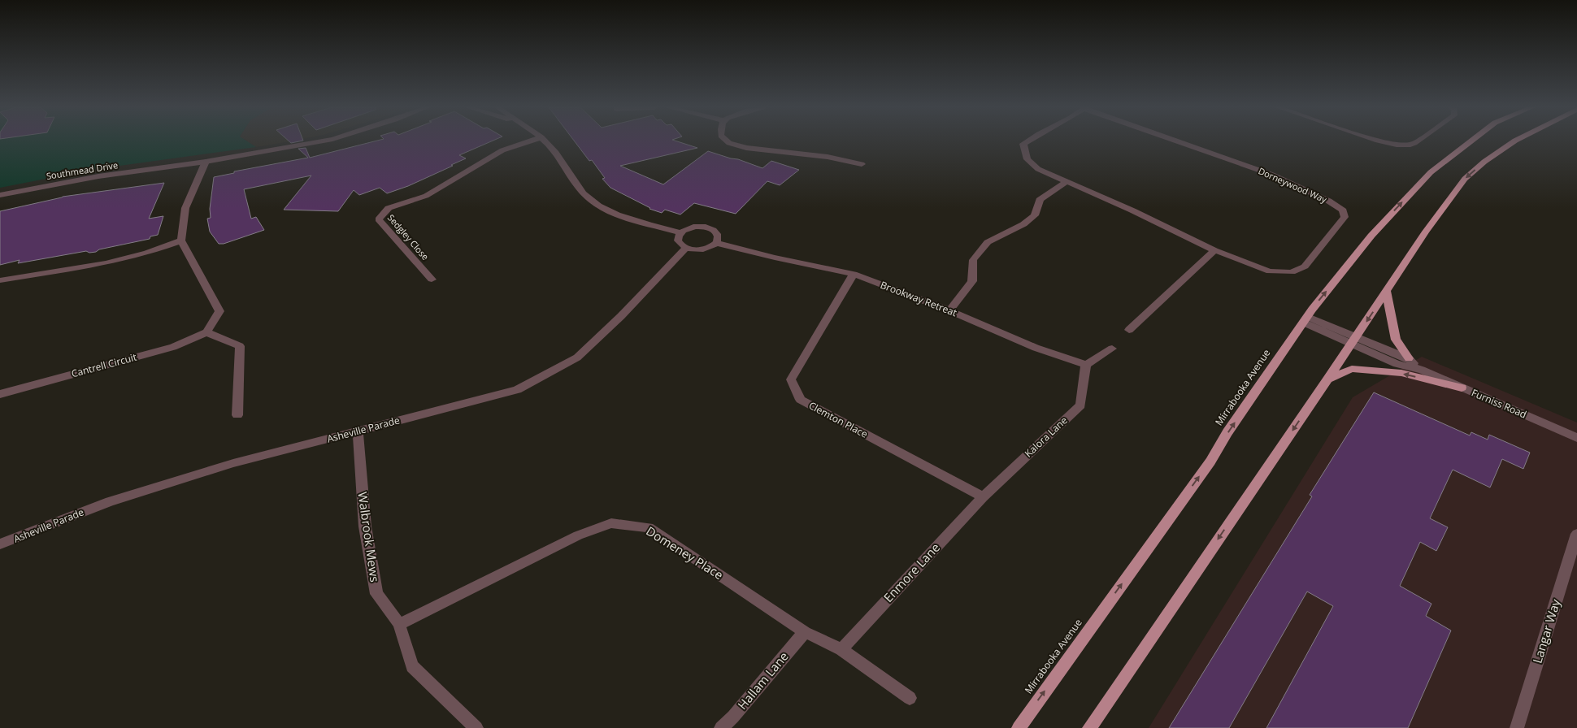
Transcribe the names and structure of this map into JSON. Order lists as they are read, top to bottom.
{
  "streets": {
    "main road": ["Mirrabooka Avenue"],
    "street": [
      "Southmead Drive",
      "Dorneywood Way",
      "Sedgley Close",
      "Brookway Retreat",
      "Cantrell Circuit",
      "Furniss Road",
      "Clemton Place",
      "Asheville Parade",
      "Kalora Lane",
      "Walbrook Mews",
      "Domeney Place",
      "Enmore Lane",
      "Langar Way",
      "Hallam Lane"
    ]
  },
  "crossings": [
    ["Brookway Retreat", "Clemton Place"],
    ["Brookway Retreat", "Kalora Lane"],
    ["Mirrabooka Avenue", "Furniss Road"],
    ["Clemton Place", "Kalora Lane"],
    ["Clemton Place", "Enmore Lane"],
    ["Asheville Parade", "Walbrook Mews"],
    ["Kalora Lane", "Enmore Lane"],
    ["Walbrook Mews", "Domeney Place"],
    ["Domeney Place", "Enmore Lane"],
    ["Domeney Place", "Hallam Lane"]
  ]
}
